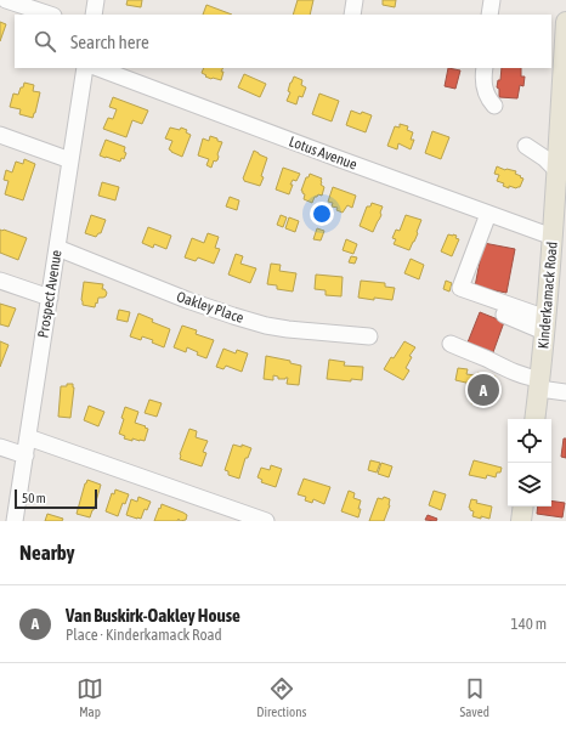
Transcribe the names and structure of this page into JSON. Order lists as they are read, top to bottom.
{
  "streets": {
    "main road": ["Kinderkamack Road"],
    "street": ["Lotus Avenue", "Prospect Avenue", "Oakley Place"]
  },
  "crossings": [
    ["Lotus Avenue", "Kinderkamack Road"],
    ["Prospect Avenue", "Oakley Place"]
  ],
  "scale_bar": "50 m",
  "page": {
    "search": "Search here",
    "pins": "A",
    "scale": "50 m",
    "heading": "Nearby",
    "list": [
      {
        "mark": "A",
        "name": "Van Buskirk-Oakley House",
        "note": "Place · Kinderkamack Road",
        "value": "140 m"
      }
    ],
    "nav": ["Map", "Directions", "Saved"]
  }
}
